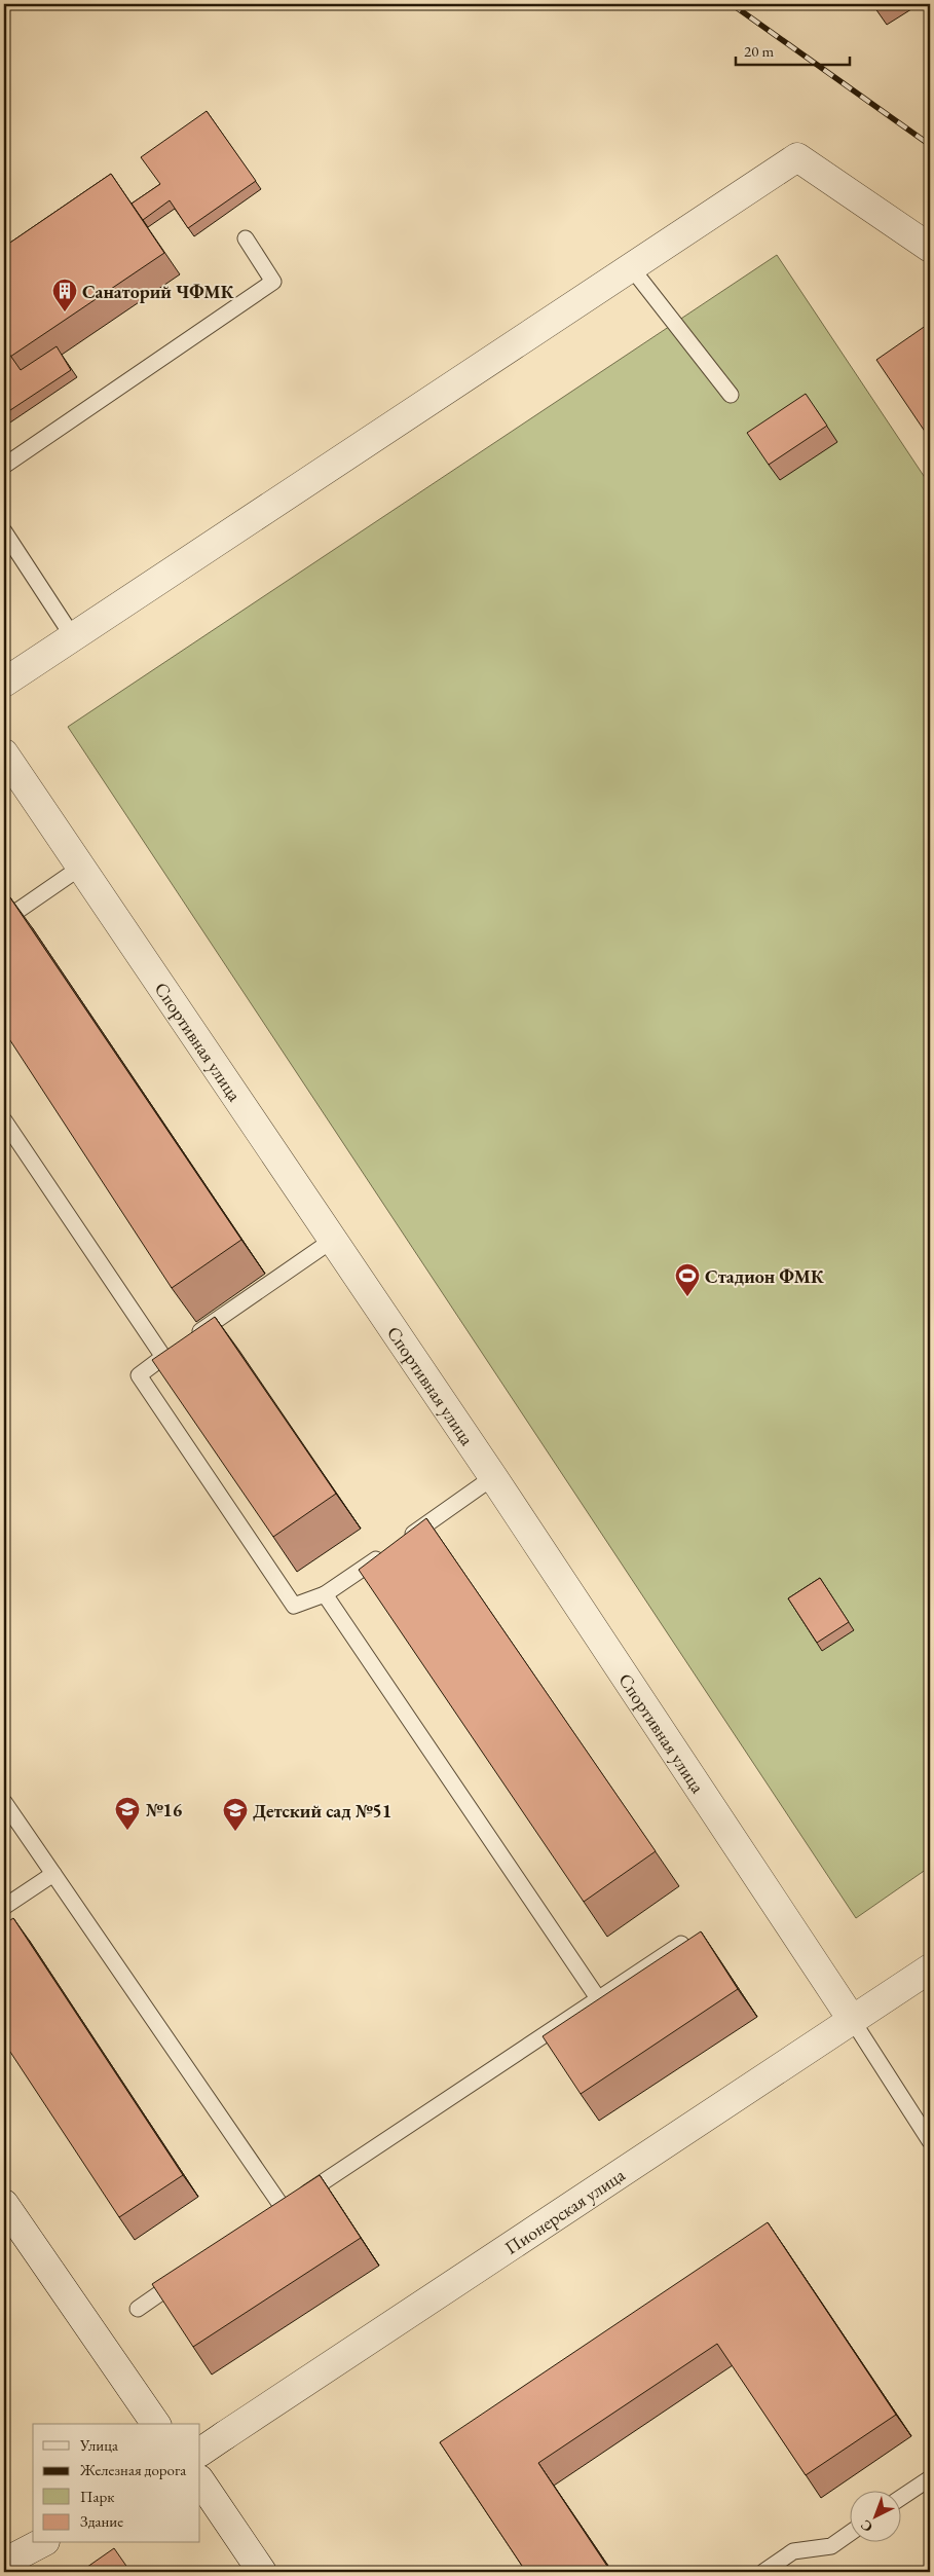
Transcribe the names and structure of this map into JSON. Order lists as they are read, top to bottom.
{
  "streets": {
    "street": ["Спортивная улица", "Пионерская улица"]
  },
  "crossings": [
    ["Спортивная улица", "Пионерская улица"]
  ],
  "places": {
    "building": ["Санаторий ЧФМК"],
    "sports": ["Стадион ФМК"],
    "school or university": ["№16", "Детский сад №51"]
  },
  "legend": [
    "Улица",
    "Железная дорога",
    "Парк",
    "Здание"
  ],
  "scale_bar": "20 m",
  "north": "bottom left"
}
